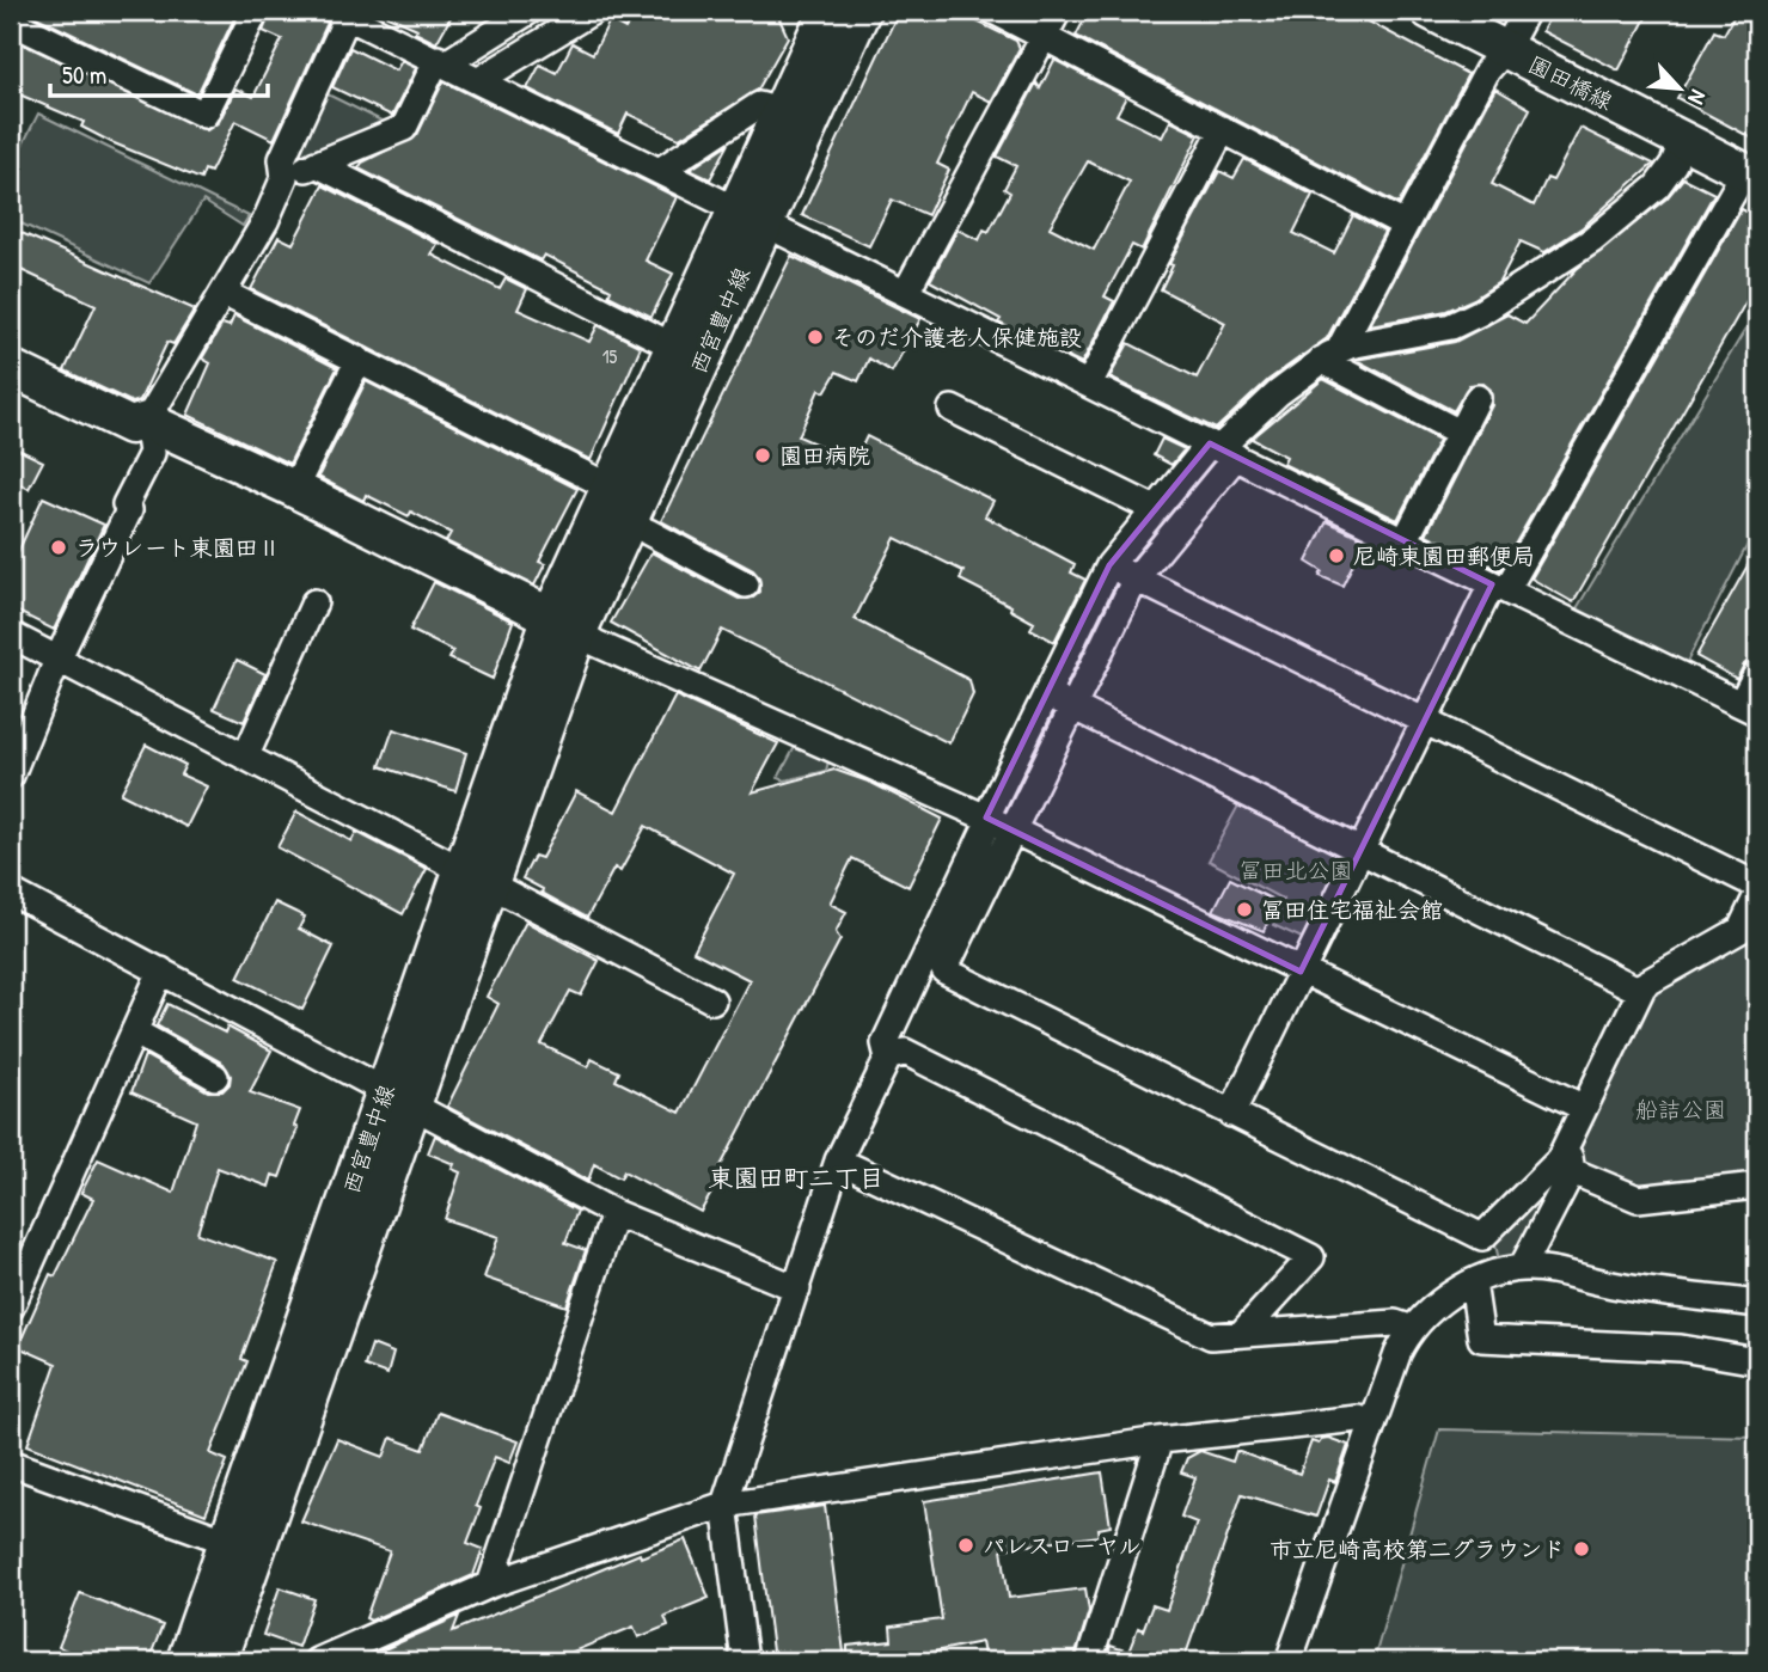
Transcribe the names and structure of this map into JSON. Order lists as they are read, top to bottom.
{
  "streets": {
    "main road": ["園田橋線", "西宮豊中線"]
  },
  "districts": ["東園田町二丁目"],
  "parks": ["冨田北公園", "船詰公園"],
  "places": [
    "そのだ介護老人保健施設",
    "園田病院",
    "ラウレート東園田Ⅱ",
    "尼崎東園田郵便局",
    "冨田住宅福祉会館",
    "パレスローヤル",
    "市立尼崎高校第二グラウンド"
  ],
  "house_numbers": ["15"],
  "scale_bar": "50 m",
  "north": "bottom right"
}
